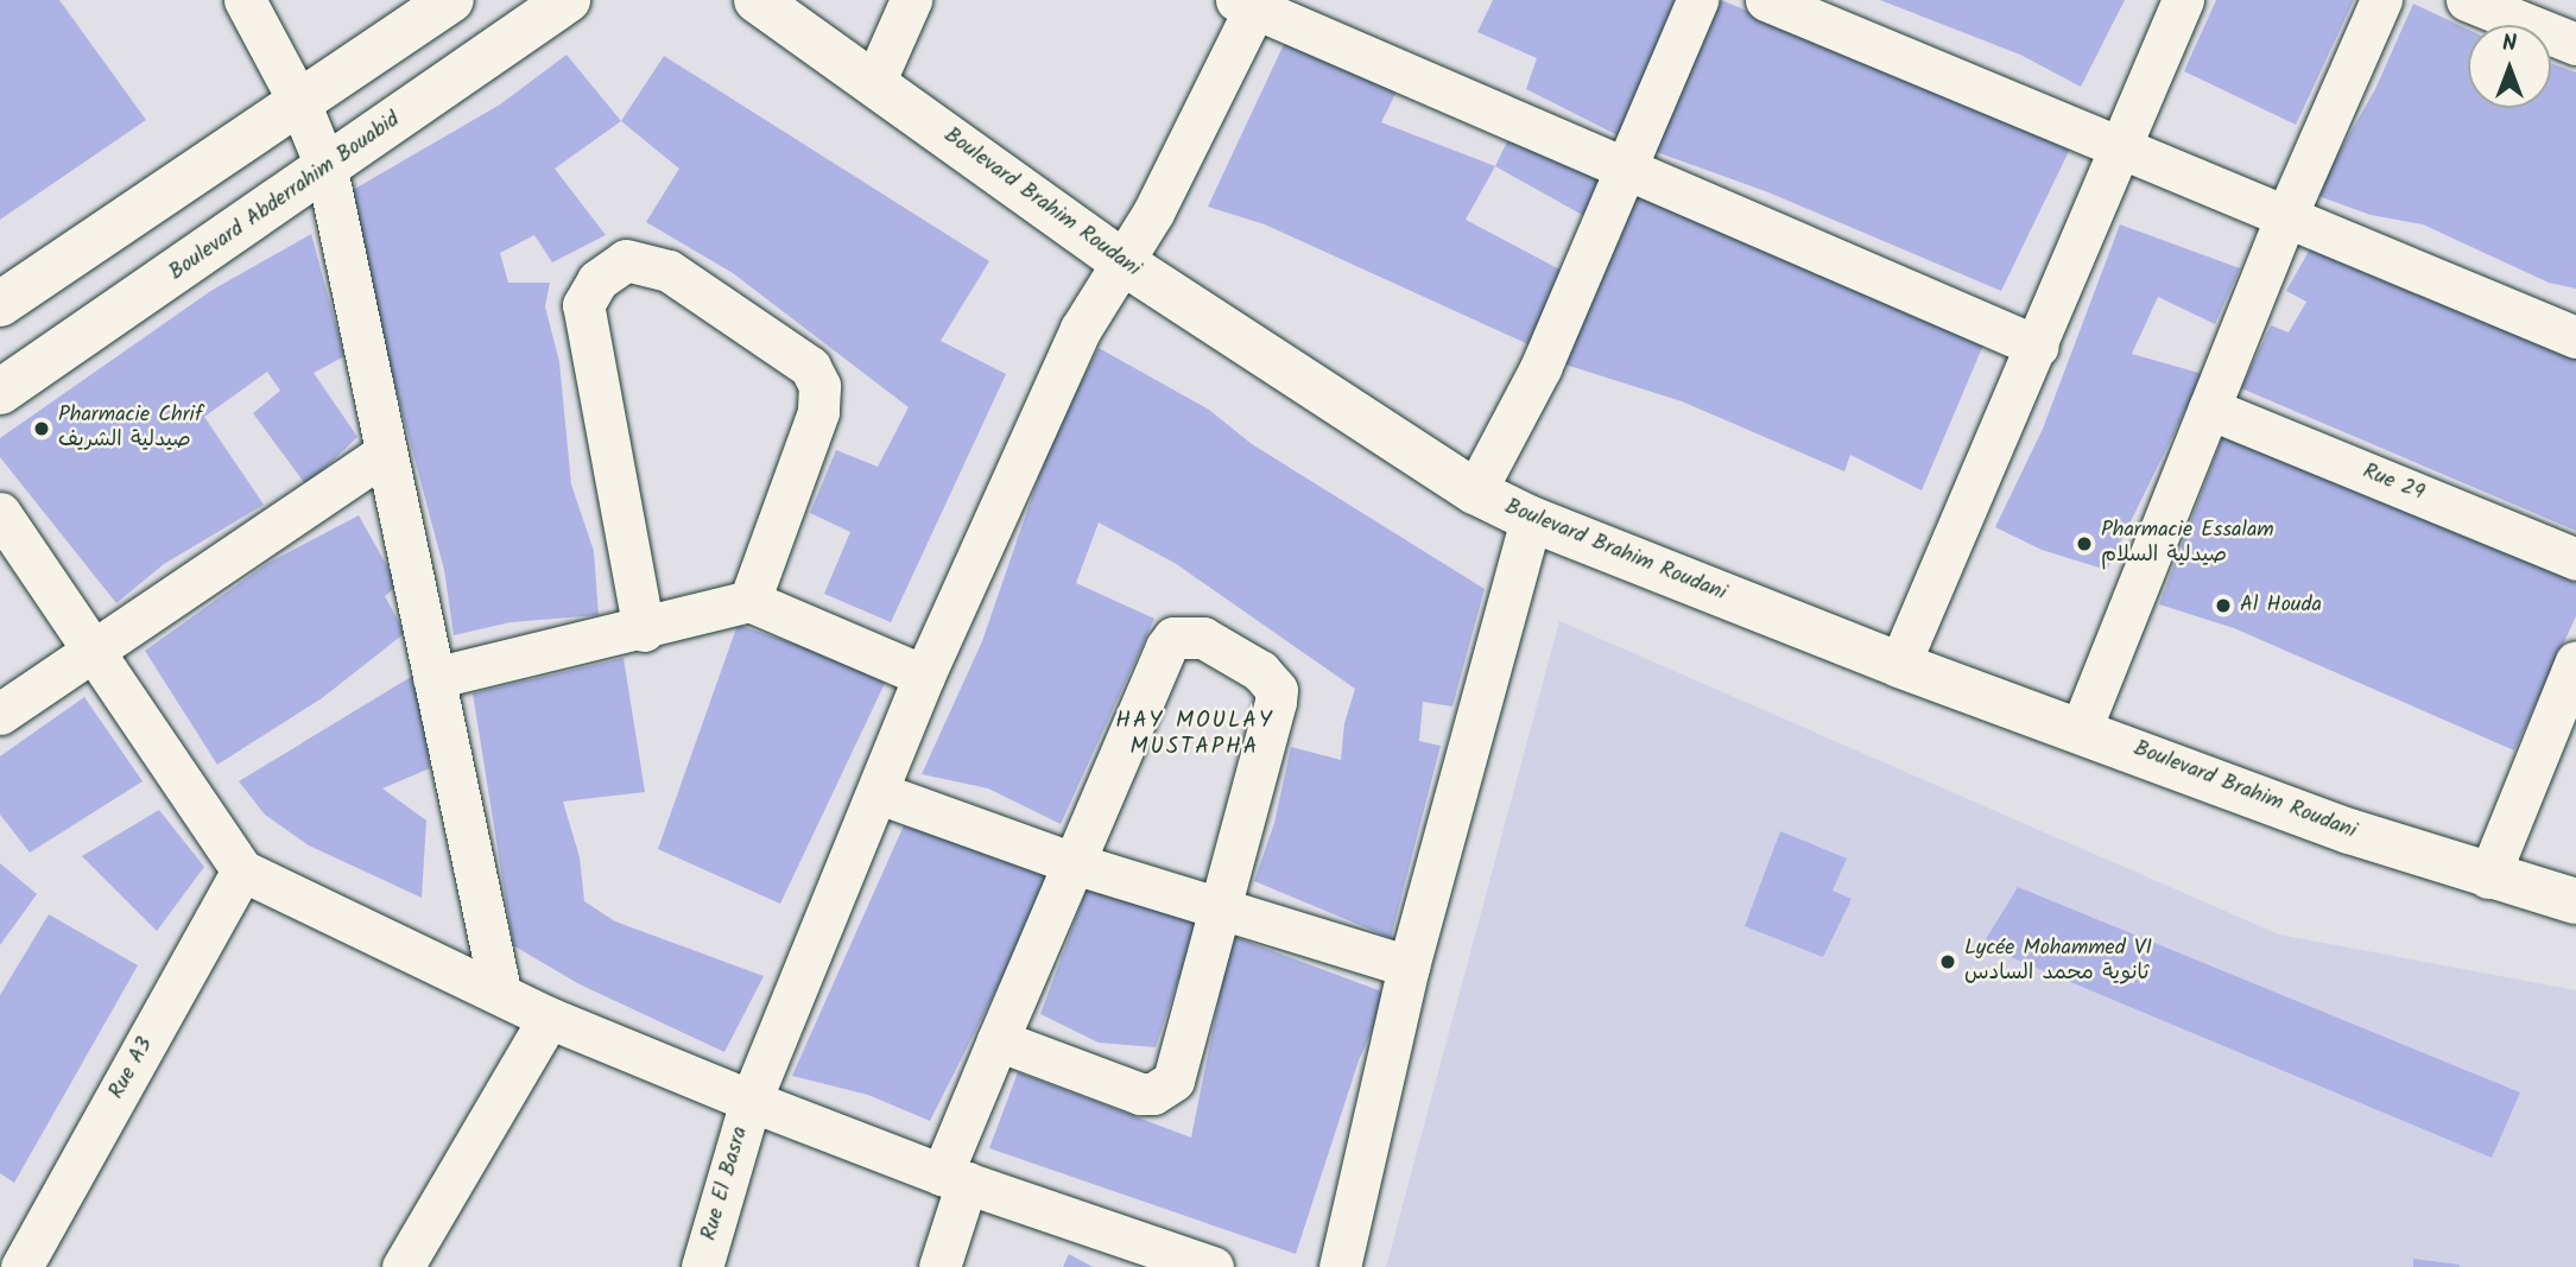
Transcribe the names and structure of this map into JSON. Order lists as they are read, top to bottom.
{
  "streets": {
    "main road": ["Boulevard Abderrahim Bouabid", "Boulevard Brahim Roudani"],
    "street": ["Rue 29", "Rue A3", "Rue El Basra"]
  },
  "crossings": [
    ["Boulevard Brahim Roudani", "Rue El Basra"]
  ],
  "districts": ["HAY MOULAY MUSTAPHA"],
  "places": [
    "Pharmacie Chrif صيدلية الشريف",
    "Pharmacie Essalam صيدلية السلام",
    "Al Houda",
    "Lycée Mohammed VI ثانوية محمد السادس"
  ],
  "north": "top"
}
